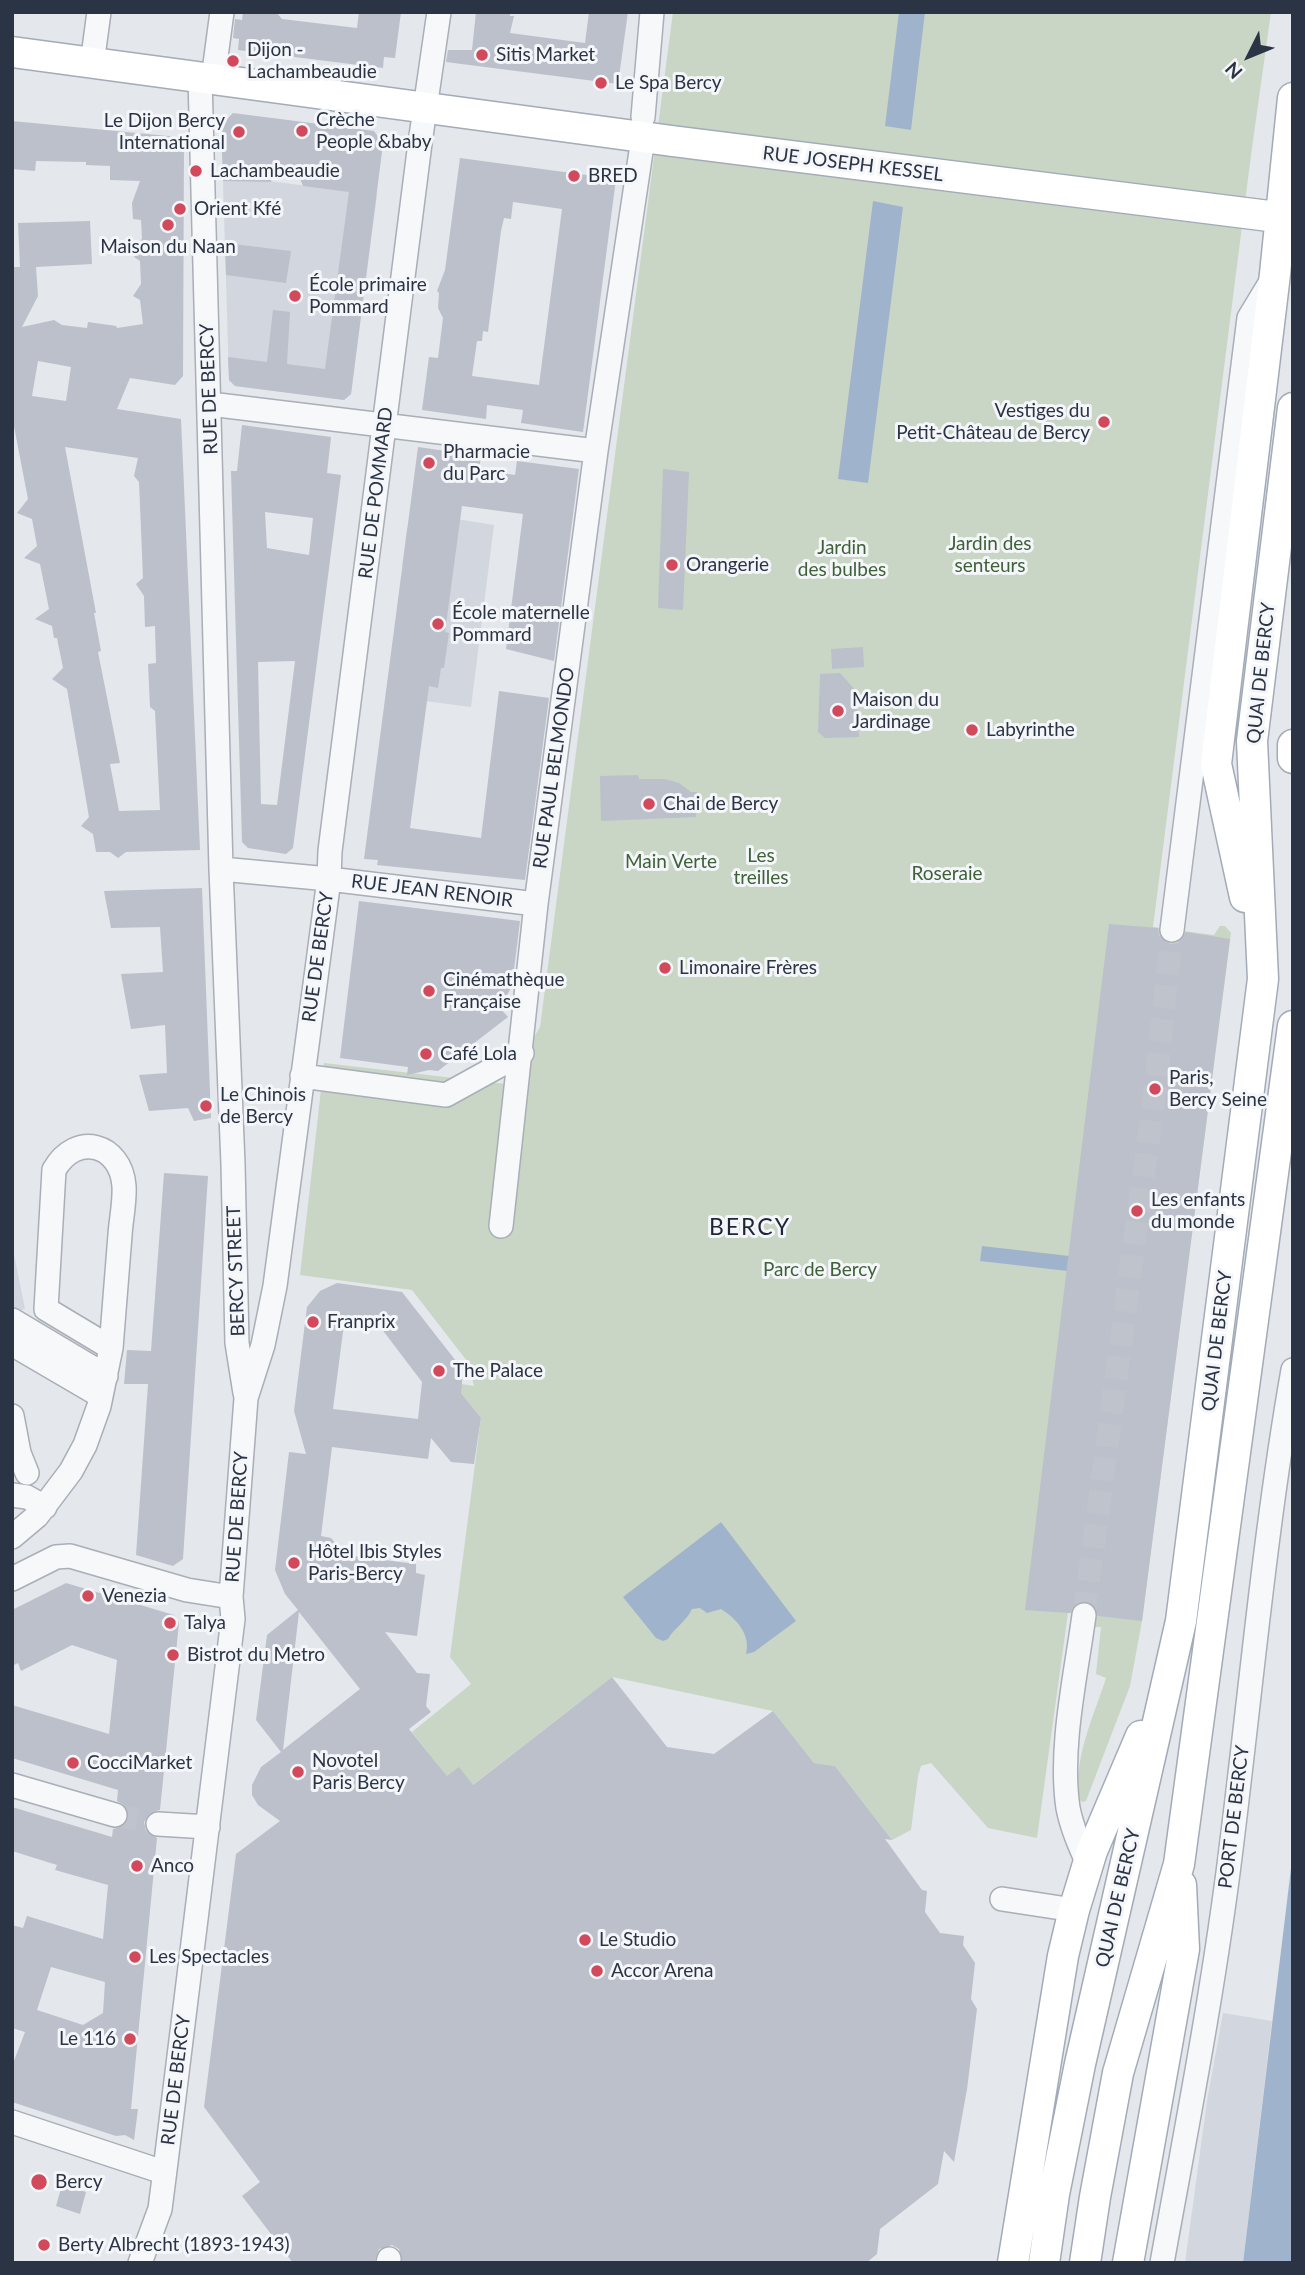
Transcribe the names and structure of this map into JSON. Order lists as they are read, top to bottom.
{
  "streets": {
    "main road": ["RUE JOSEPH KESSEL", "QUAI DE BERCY"],
    "street": [
      "RUE DE BERCY",
      "RUE DE POMMARD",
      "RUE PAUL BELMONDO",
      "RUE JEAN RENOIR",
      "BERCY STREET",
      "PORT DE BERCY"
    ]
  },
  "crossings": [
    ["RUE JOSEPH KESSEL", "RUE DE BERCY"],
    ["RUE JOSEPH KESSEL", "RUE DE POMMARD"],
    ["RUE DE BERCY", "RUE DE POMMARD"],
    ["RUE DE BERCY", "RUE JEAN RENOIR"],
    ["RUE DE BERCY", "BERCY STREET"],
    ["RUE DE POMMARD", "RUE JEAN RENOIR"],
    ["RUE PAUL BELMONDO", "RUE JEAN RENOIR"]
  ],
  "districts": ["BERCY"],
  "parks": [
    "Jardin des senteurs",
    "Jardin des bulbes",
    "Les treilles",
    "Main Verte",
    "Roseraie",
    "Parc de Bercy"
  ],
  "places": [
    "Sitis Market",
    "Dijon - Lachambeaudie",
    "Le Spa Bercy",
    "Crèche People &baby",
    "Le Dijon Bercy International",
    "Lachambeaudie",
    "BRED",
    "Orient Kfé",
    "Maison du Naan",
    "École primaire Pommard",
    "Vestiges du Petit-Château de Bercy",
    "Pharmacie du Parc",
    "Orangerie",
    "École maternelle Pommard",
    "Maison du Jardinage",
    "Labyrinthe",
    "Chai de Bercy",
    "Limonaire Frères",
    "Cinémathèque Française",
    "Café Lola",
    "Paris, Bercy Seine",
    "Le Chinois de Bercy",
    "Les enfants du monde",
    "Franprix",
    "The Palace",
    "Hôtel Ibis Styles Paris-Bercy",
    "Venezia",
    "Talya",
    "Bistrot du Metro",
    "CocciMarket",
    "Novotel Paris Bercy",
    "Anco",
    "Le Studio",
    "Les Spectacles",
    "Accor Arena",
    "Le 116",
    "Bercy",
    "Berty Albrecht (1893-1943)"
  ],
  "north": "bottom left"
}
